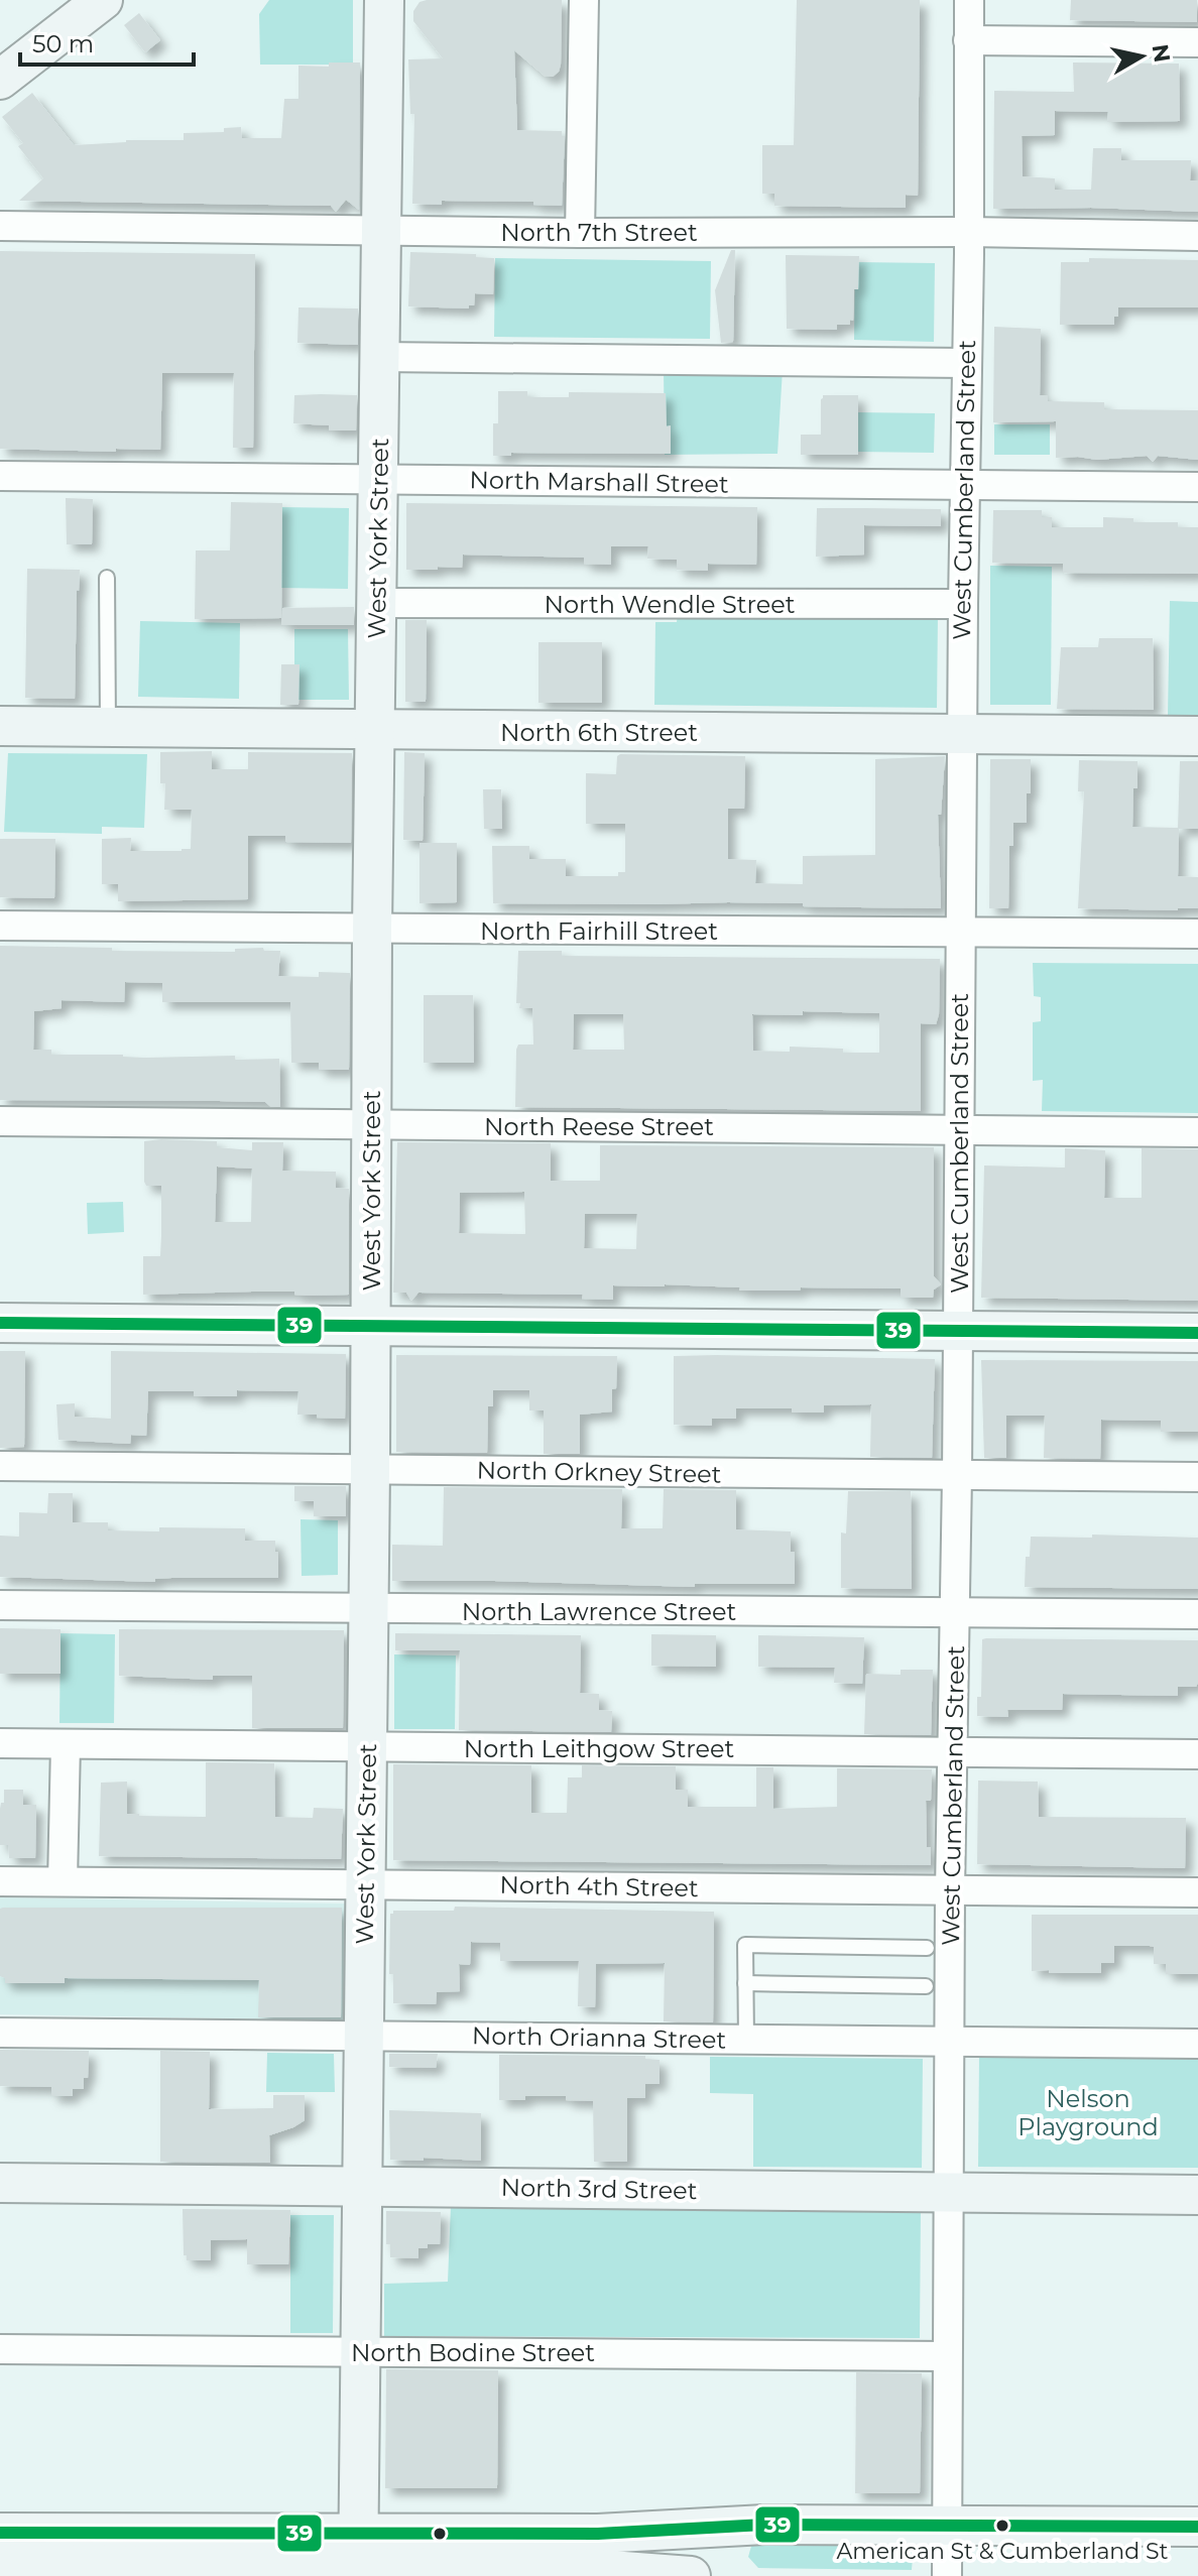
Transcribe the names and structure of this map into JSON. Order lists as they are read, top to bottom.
{
  "streets": {
    "street": [
      "North 7th Street",
      "North Marshall Street",
      "West Cumberland Street",
      "West York Street",
      "North Wendle Street",
      "North 6th Street",
      "North Fairhill Street",
      "North Reese Street",
      "North Orkney Street",
      "North Lawrence Street",
      "North Leithgow Street",
      "North 4th Street",
      "North Orianna Street",
      "North 3rd Street",
      "North Bodine Street"
    ]
  },
  "crossings": [
    ["North 7th Street", "West Cumberland Street"],
    ["North 7th Street", "West York Street"],
    ["North Marshall Street", "West Cumberland Street"],
    ["North Marshall Street", "West York Street"],
    ["West Cumberland Street", "North Wendle Street"],
    ["West Cumberland Street", "North 6th Street"],
    ["West Cumberland Street", "North Fairhill Street"],
    ["West Cumberland Street", "North Reese Street"],
    ["West Cumberland Street", "North Orkney Street"],
    ["West Cumberland Street", "North Lawrence Street"],
    ["West Cumberland Street", "North Leithgow Street"],
    ["West Cumberland Street", "North 4th Street"],
    ["West Cumberland Street", "North Orianna Street"],
    ["West Cumberland Street", "North 3rd Street"],
    ["West Cumberland Street", "North Bodine Street"],
    ["West York Street", "North Wendle Street"],
    ["West York Street", "North 6th Street"],
    ["West York Street", "North Fairhill Street"],
    ["West York Street", "North Reese Street"],
    ["West York Street", "North Orkney Street"],
    ["West York Street", "North Lawrence Street"],
    ["West York Street", "North Leithgow Street"],
    ["West York Street", "North 4th Street"],
    ["West York Street", "North Orianna Street"],
    ["West York Street", "North 3rd Street"],
    ["West York Street", "North Bodine Street"]
  ],
  "parks": ["Nelson Playground"],
  "places": ["American St & Cumberland St"],
  "lines": ["transit line 39"],
  "scale_bar": "50 m",
  "north": "right"
}
